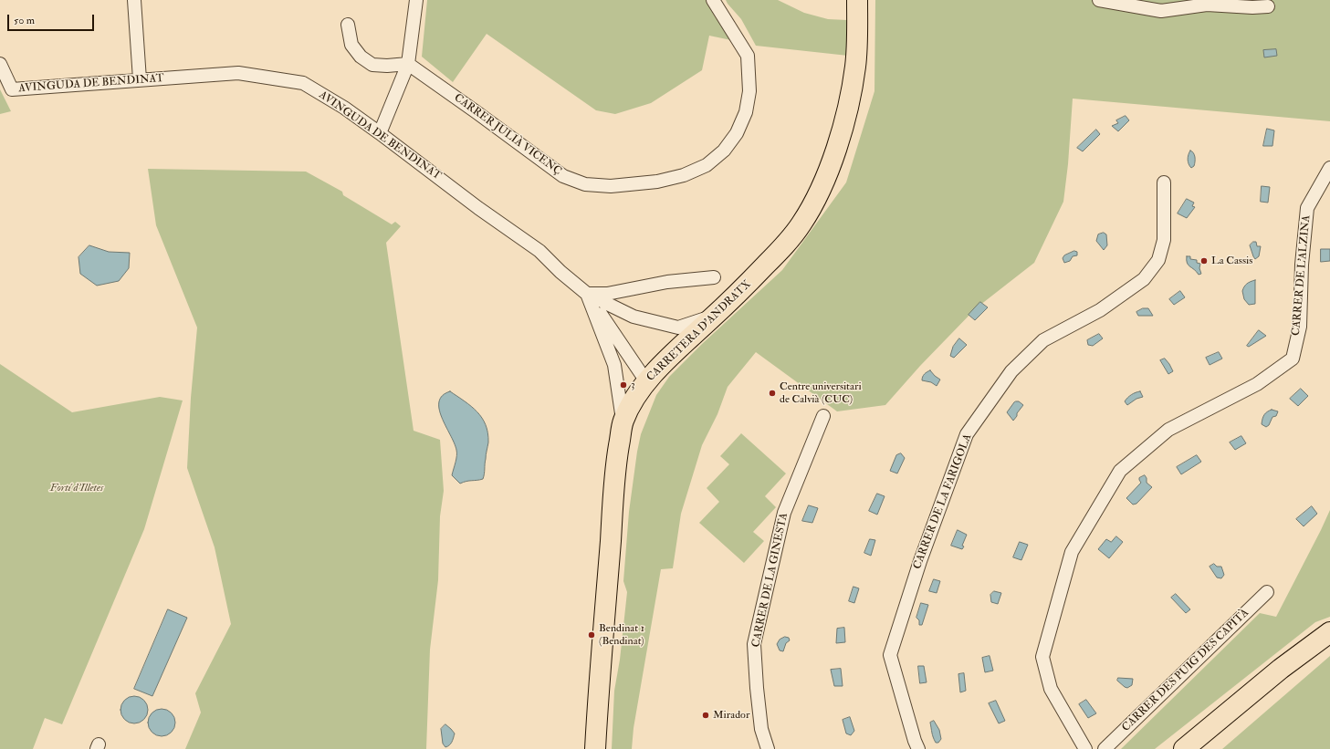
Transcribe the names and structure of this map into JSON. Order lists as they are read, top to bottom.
{
  "streets": {
    "main road": ["CARRETERA D'ANDRATX"],
    "street": [
      "AVINGUDA DE BENDINAT",
      "CARRER JULIÀ VICENÇ",
      "CARRER DE L'ALZINA",
      "CARRER DE LA FARIGOLA",
      "CARRER DE LA GINESTA",
      "CARRER DES PUIG DES CAPITÀ"
    ]
  },
  "crossings": [
    ["AVINGUDA DE BENDINAT", "CARRETERA D'ANDRATX"]
  ],
  "parks": ["Fortí d'Illetes"],
  "places": [
    "La Cassis",
    "3",
    "Centre universitari de Calvià (CUC)",
    "Bendinat 1 (Bendinat)",
    "Mirador"
  ],
  "scale_bar": "50 m"
}
